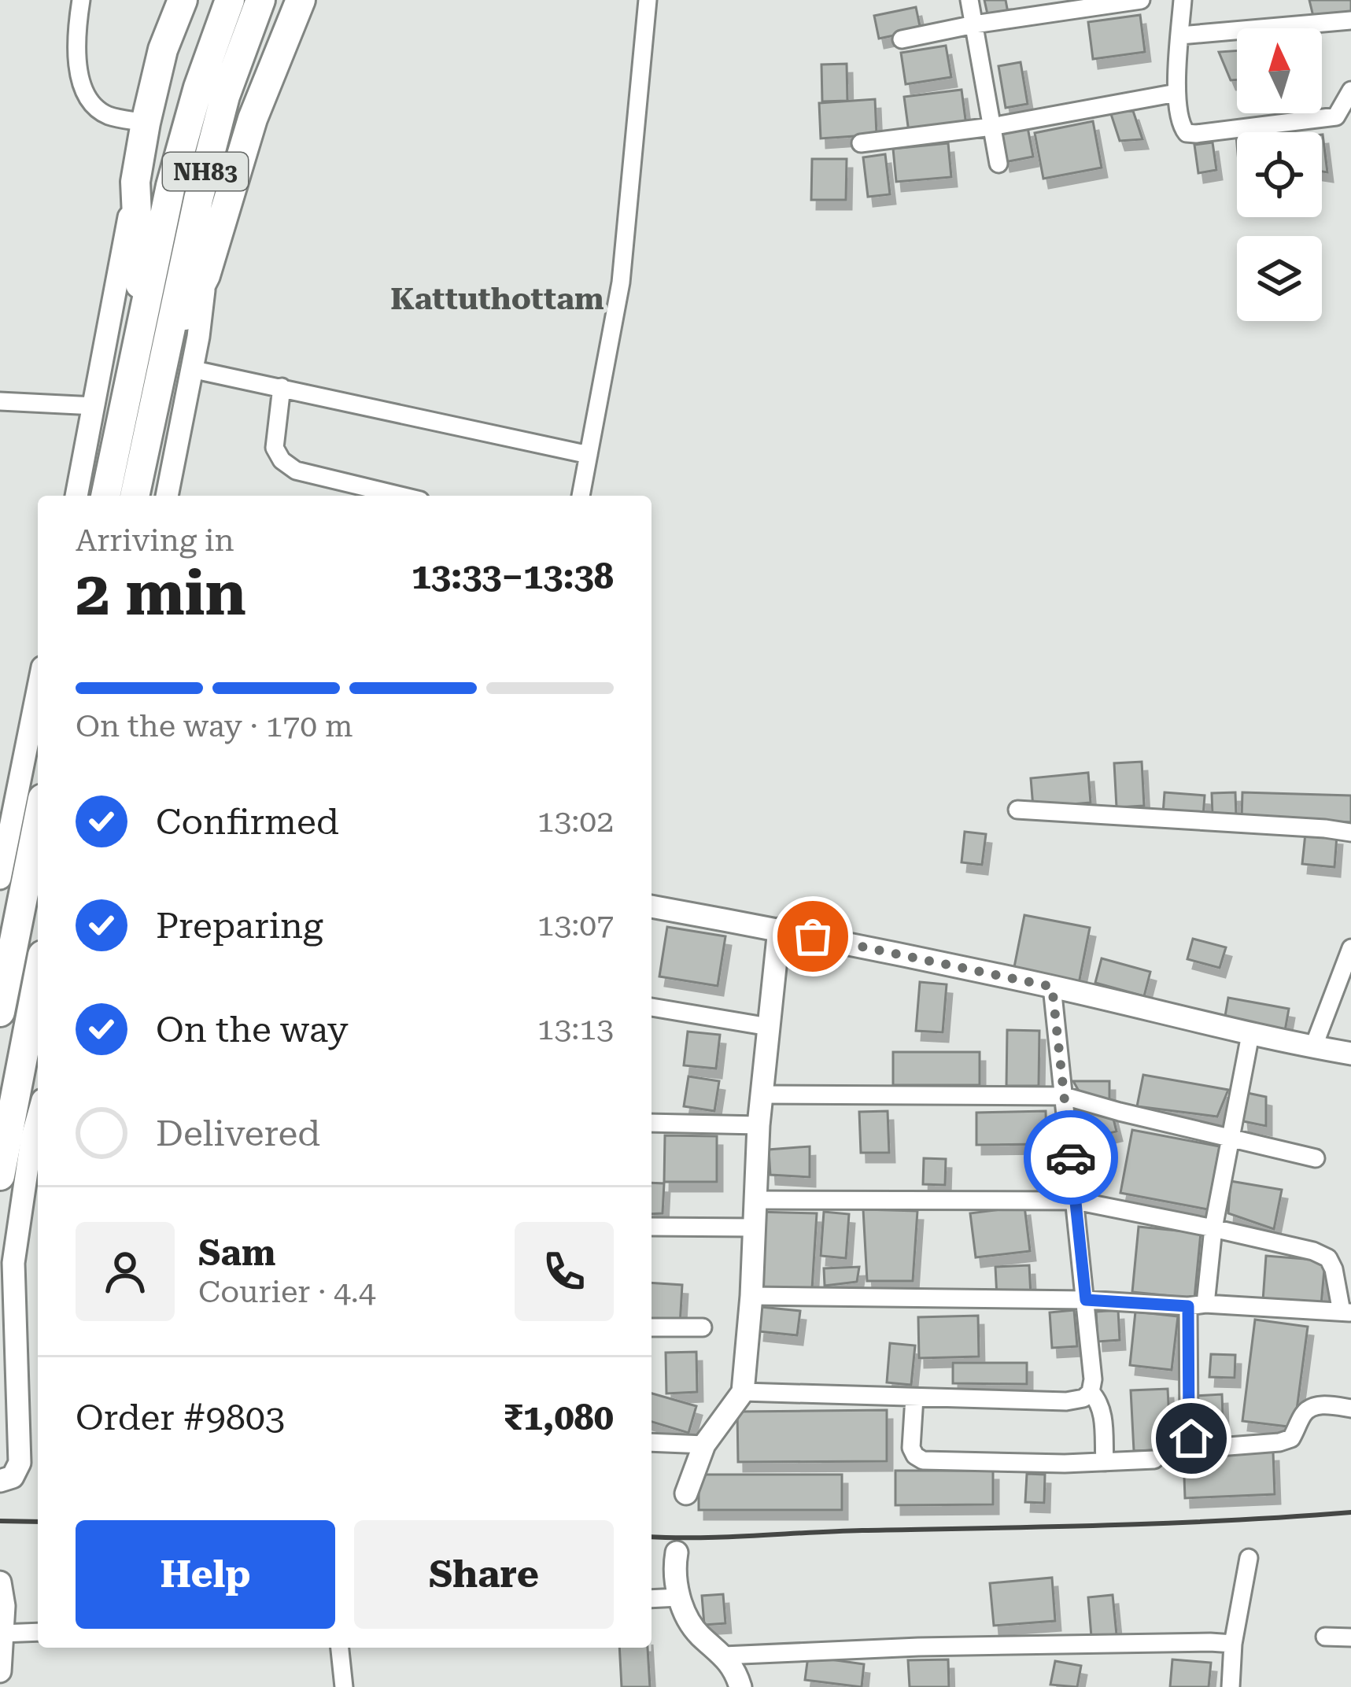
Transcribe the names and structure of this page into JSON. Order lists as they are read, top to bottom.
{
  "streets": {
    "highway": ["NH83"]
  },
  "districts": ["Kattuthottam"],
  "north": "top",
  "page": {
    "heading": ["2 min", "Arriving in", "13:33–13:38"],
    "panel": [
      "Sam",
      "Courier · 4.4",
      "Order #9803",
      "₹1,080"
    ],
    "bar": "On the way · 170 m",
    "list": [
      ["Confirmed", "13:02"],
      ["Preparing", "13:07"],
      ["On the way", "13:13"],
      "Delivered"
    ],
    "buttons": ["Help", "Share"]
  }
}
